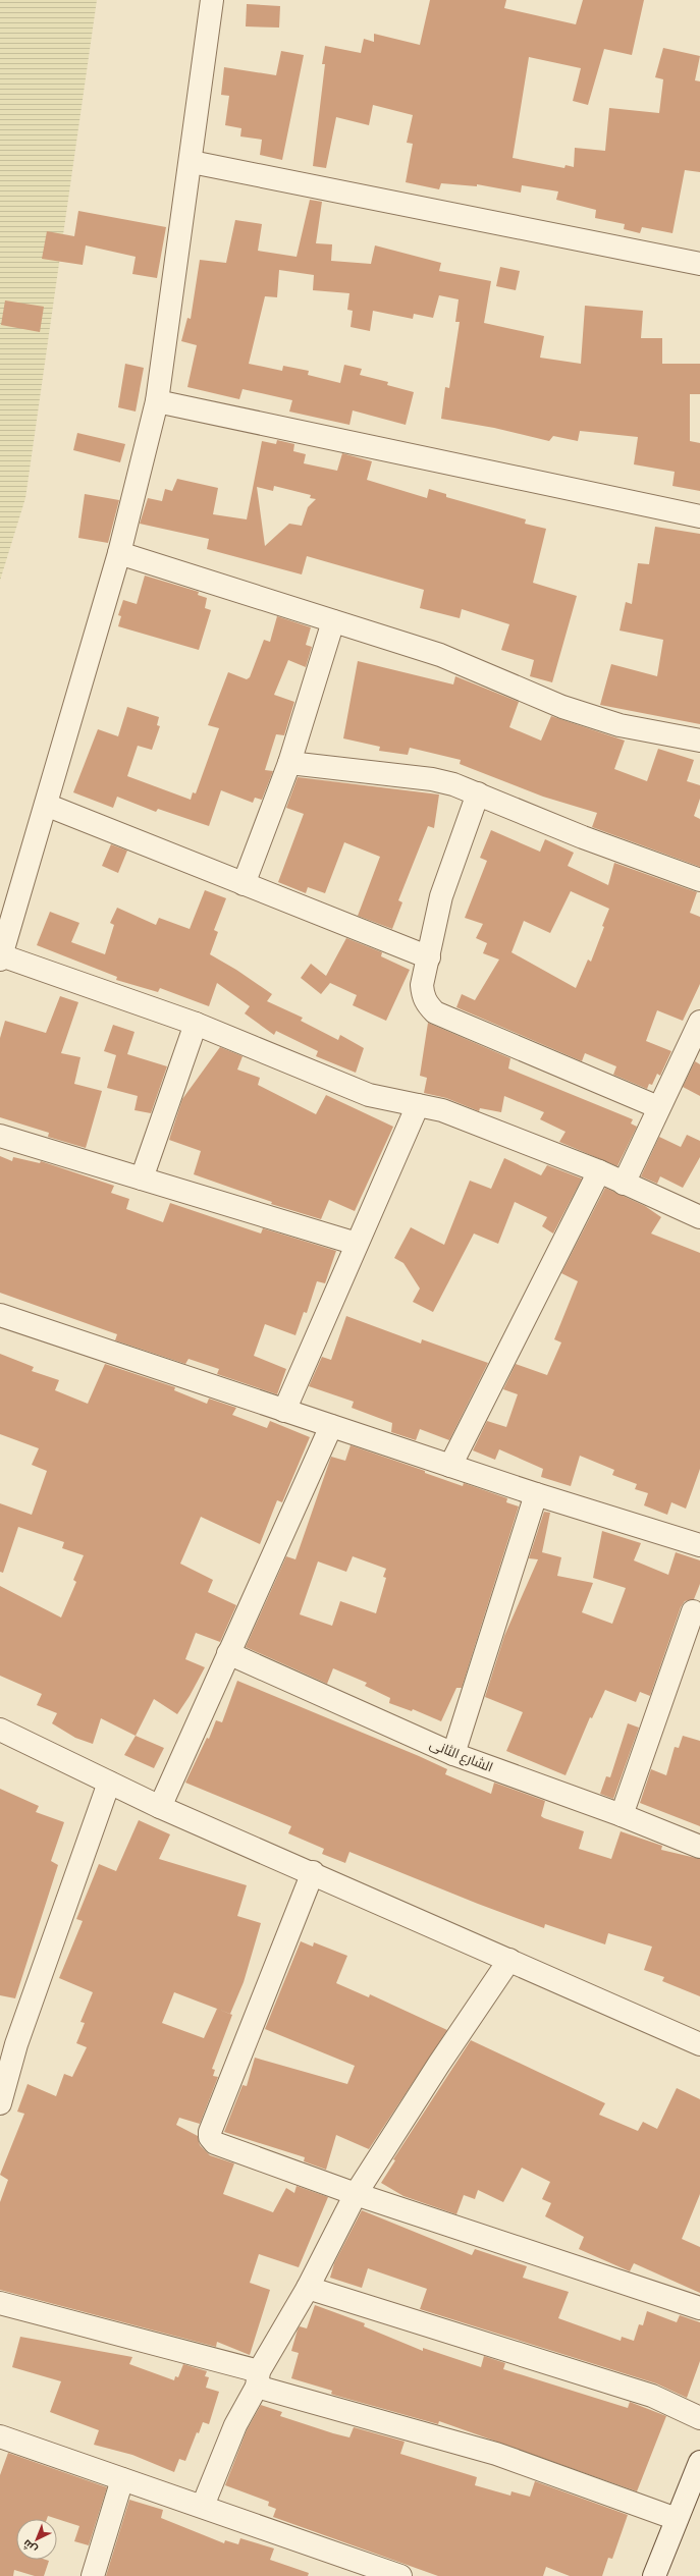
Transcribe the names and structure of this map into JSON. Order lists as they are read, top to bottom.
{
  "streets": {
    "street": ["الشارع الثانى"]
  },
  "north": "bottom left"
}
